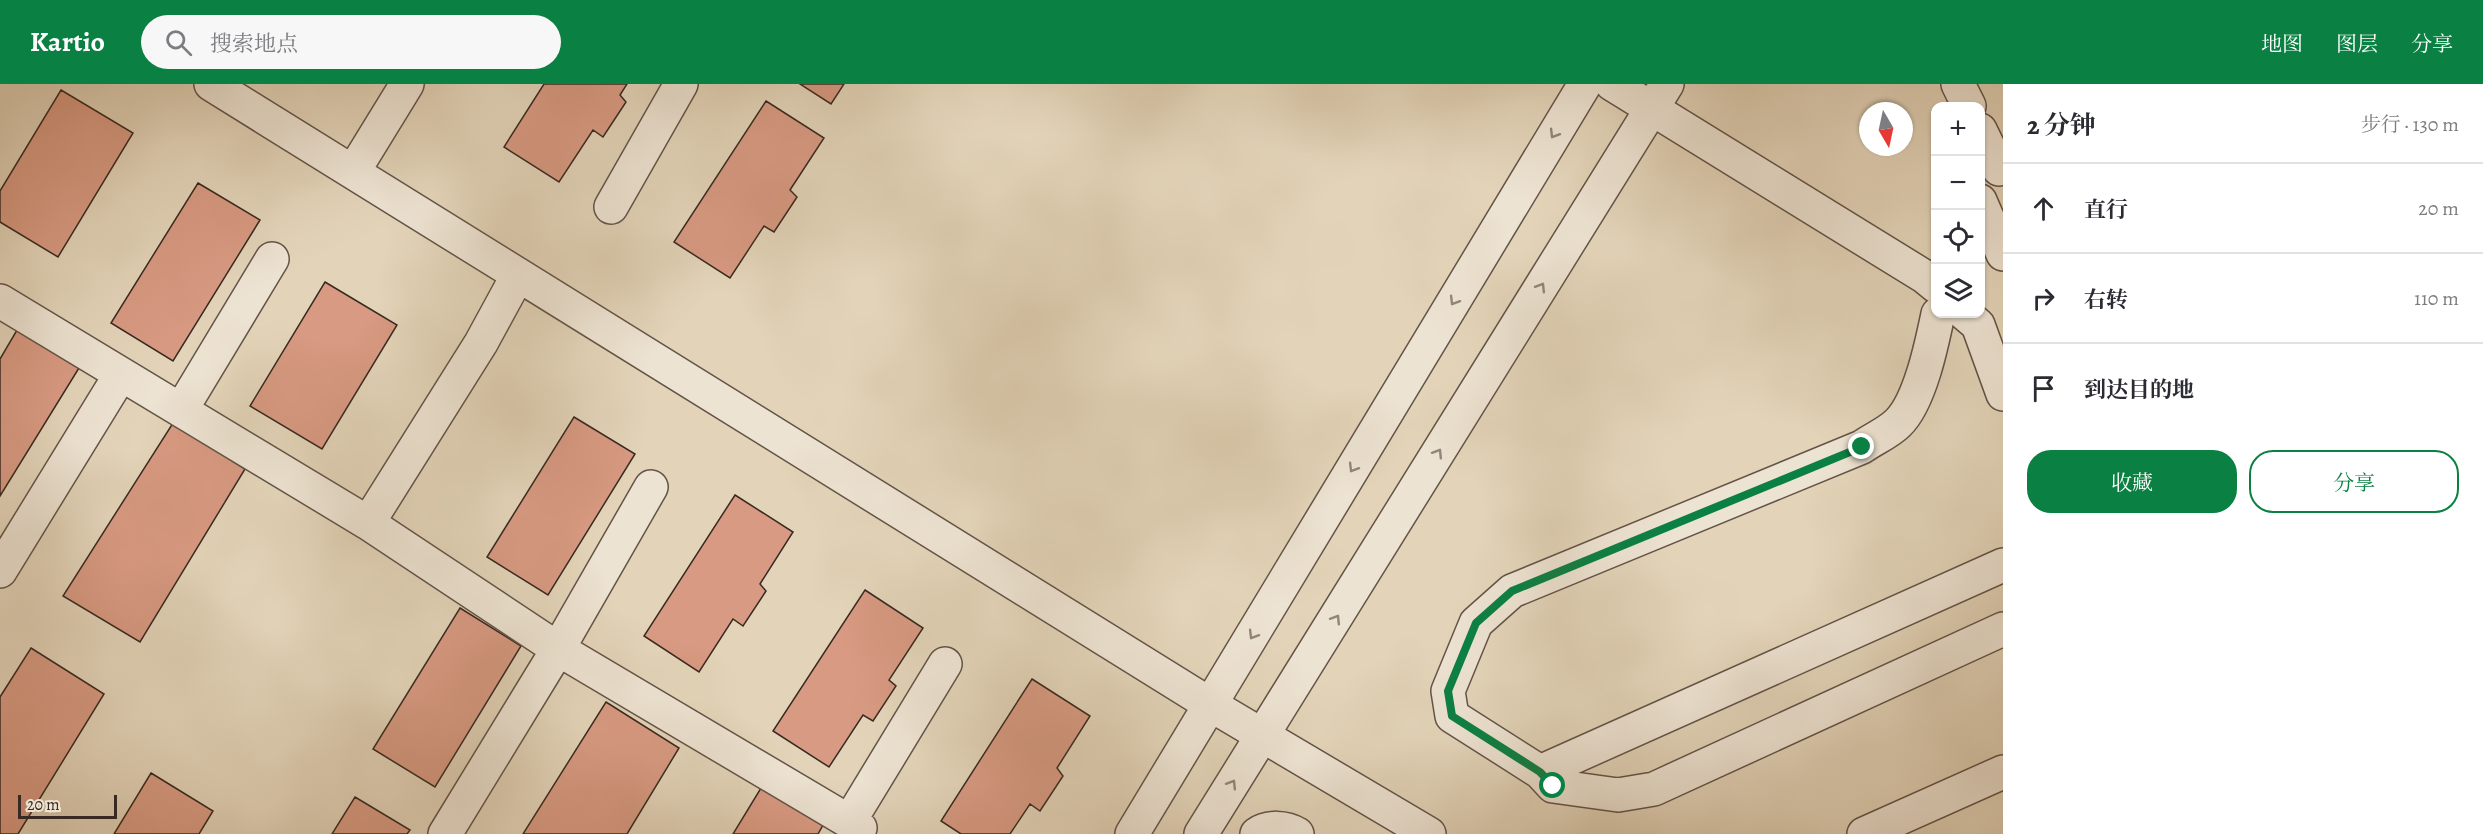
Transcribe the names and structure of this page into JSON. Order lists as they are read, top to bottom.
{
  "scale_bar": "20 m",
  "north": "bottom",
  "page": {
    "header": "Kartio",
    "search": "搜索地点",
    "nav": ["地图", "图层", "分享"],
    "heading": ["2 分钟", "步行 · 130 m"],
    "map_buttons": ["+", "−"],
    "list": [
      ["直行", "20 m"],
      ["右转", "110 m"],
      "到达目的地"
    ],
    "buttons": ["收藏", "分享"],
    "scale": "20 m"
  }
}
